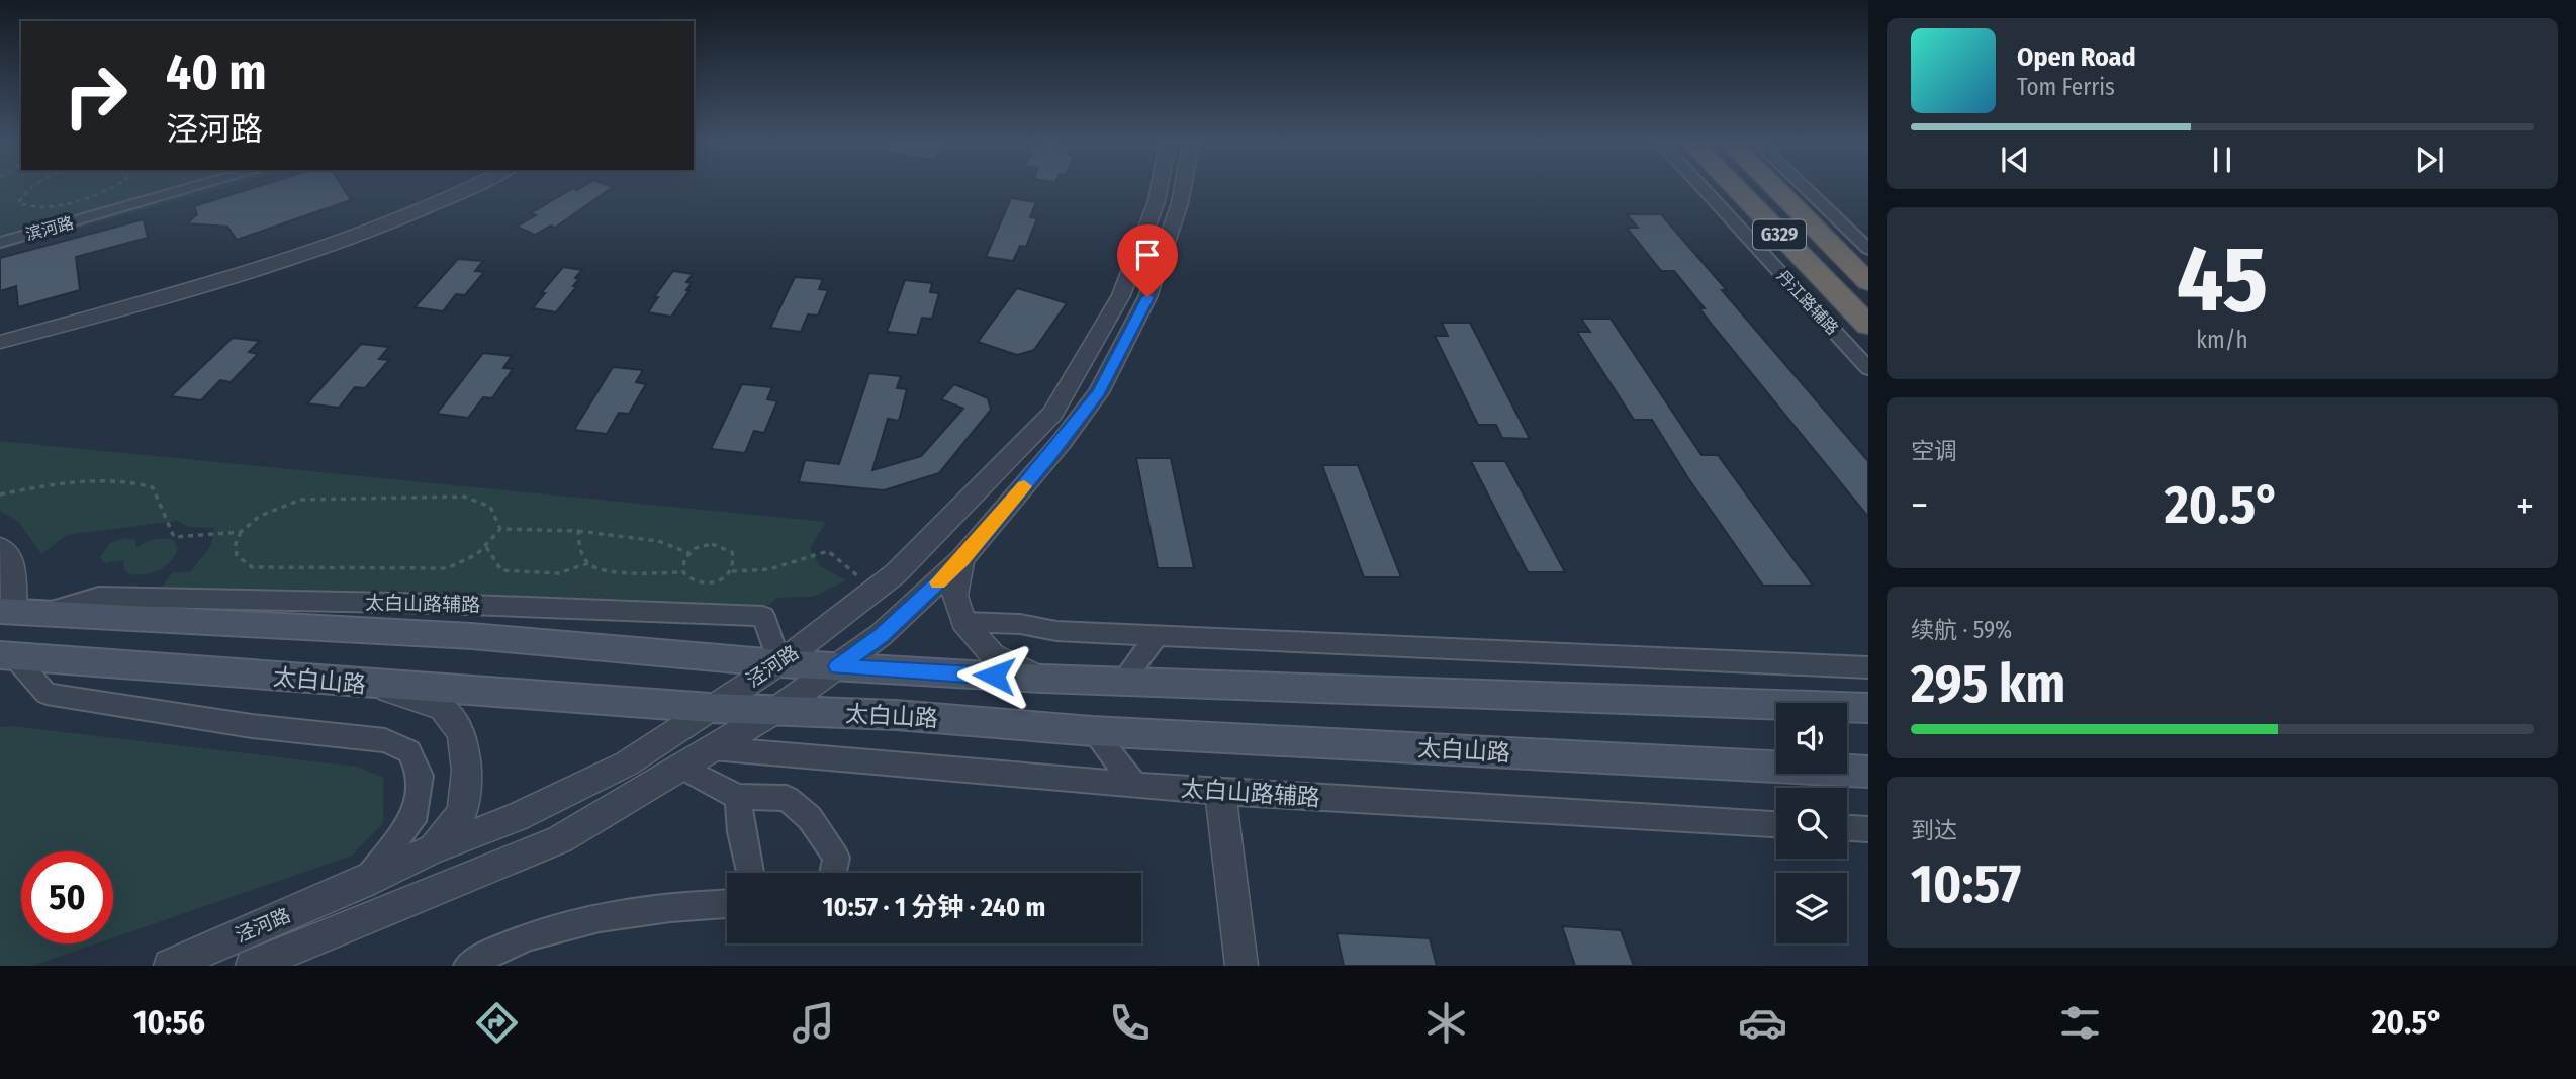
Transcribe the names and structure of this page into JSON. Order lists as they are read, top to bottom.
{
  "streets": {
    "highway": ["G329"],
    "main road": ["太白山路"],
    "street": [
      "滨河路",
      "丹江路辅路",
      "太白山路辅路",
      "泾河路"
    ]
  },
  "crossings": [
    ["太白山路辅路", "泾河路"],
    ["泾河路", "太白山路"]
  ],
  "page": {
    "turn": ["40 m", "泾河路"],
    "song": ["Open Road", "Tom Ferris"],
    "tile": [
      ["45", "km/h"],
      "空调",
      ["续航 · 59%", "295 km"],
      ["到达", "10:57"]
    ],
    "heat": ["−", "20.5°", "+"],
    "limit": "50",
    "trip": "10:57 · 1 分钟 · 240 m",
    "tabs": ["10:56", "20.5°"]
  }
}
